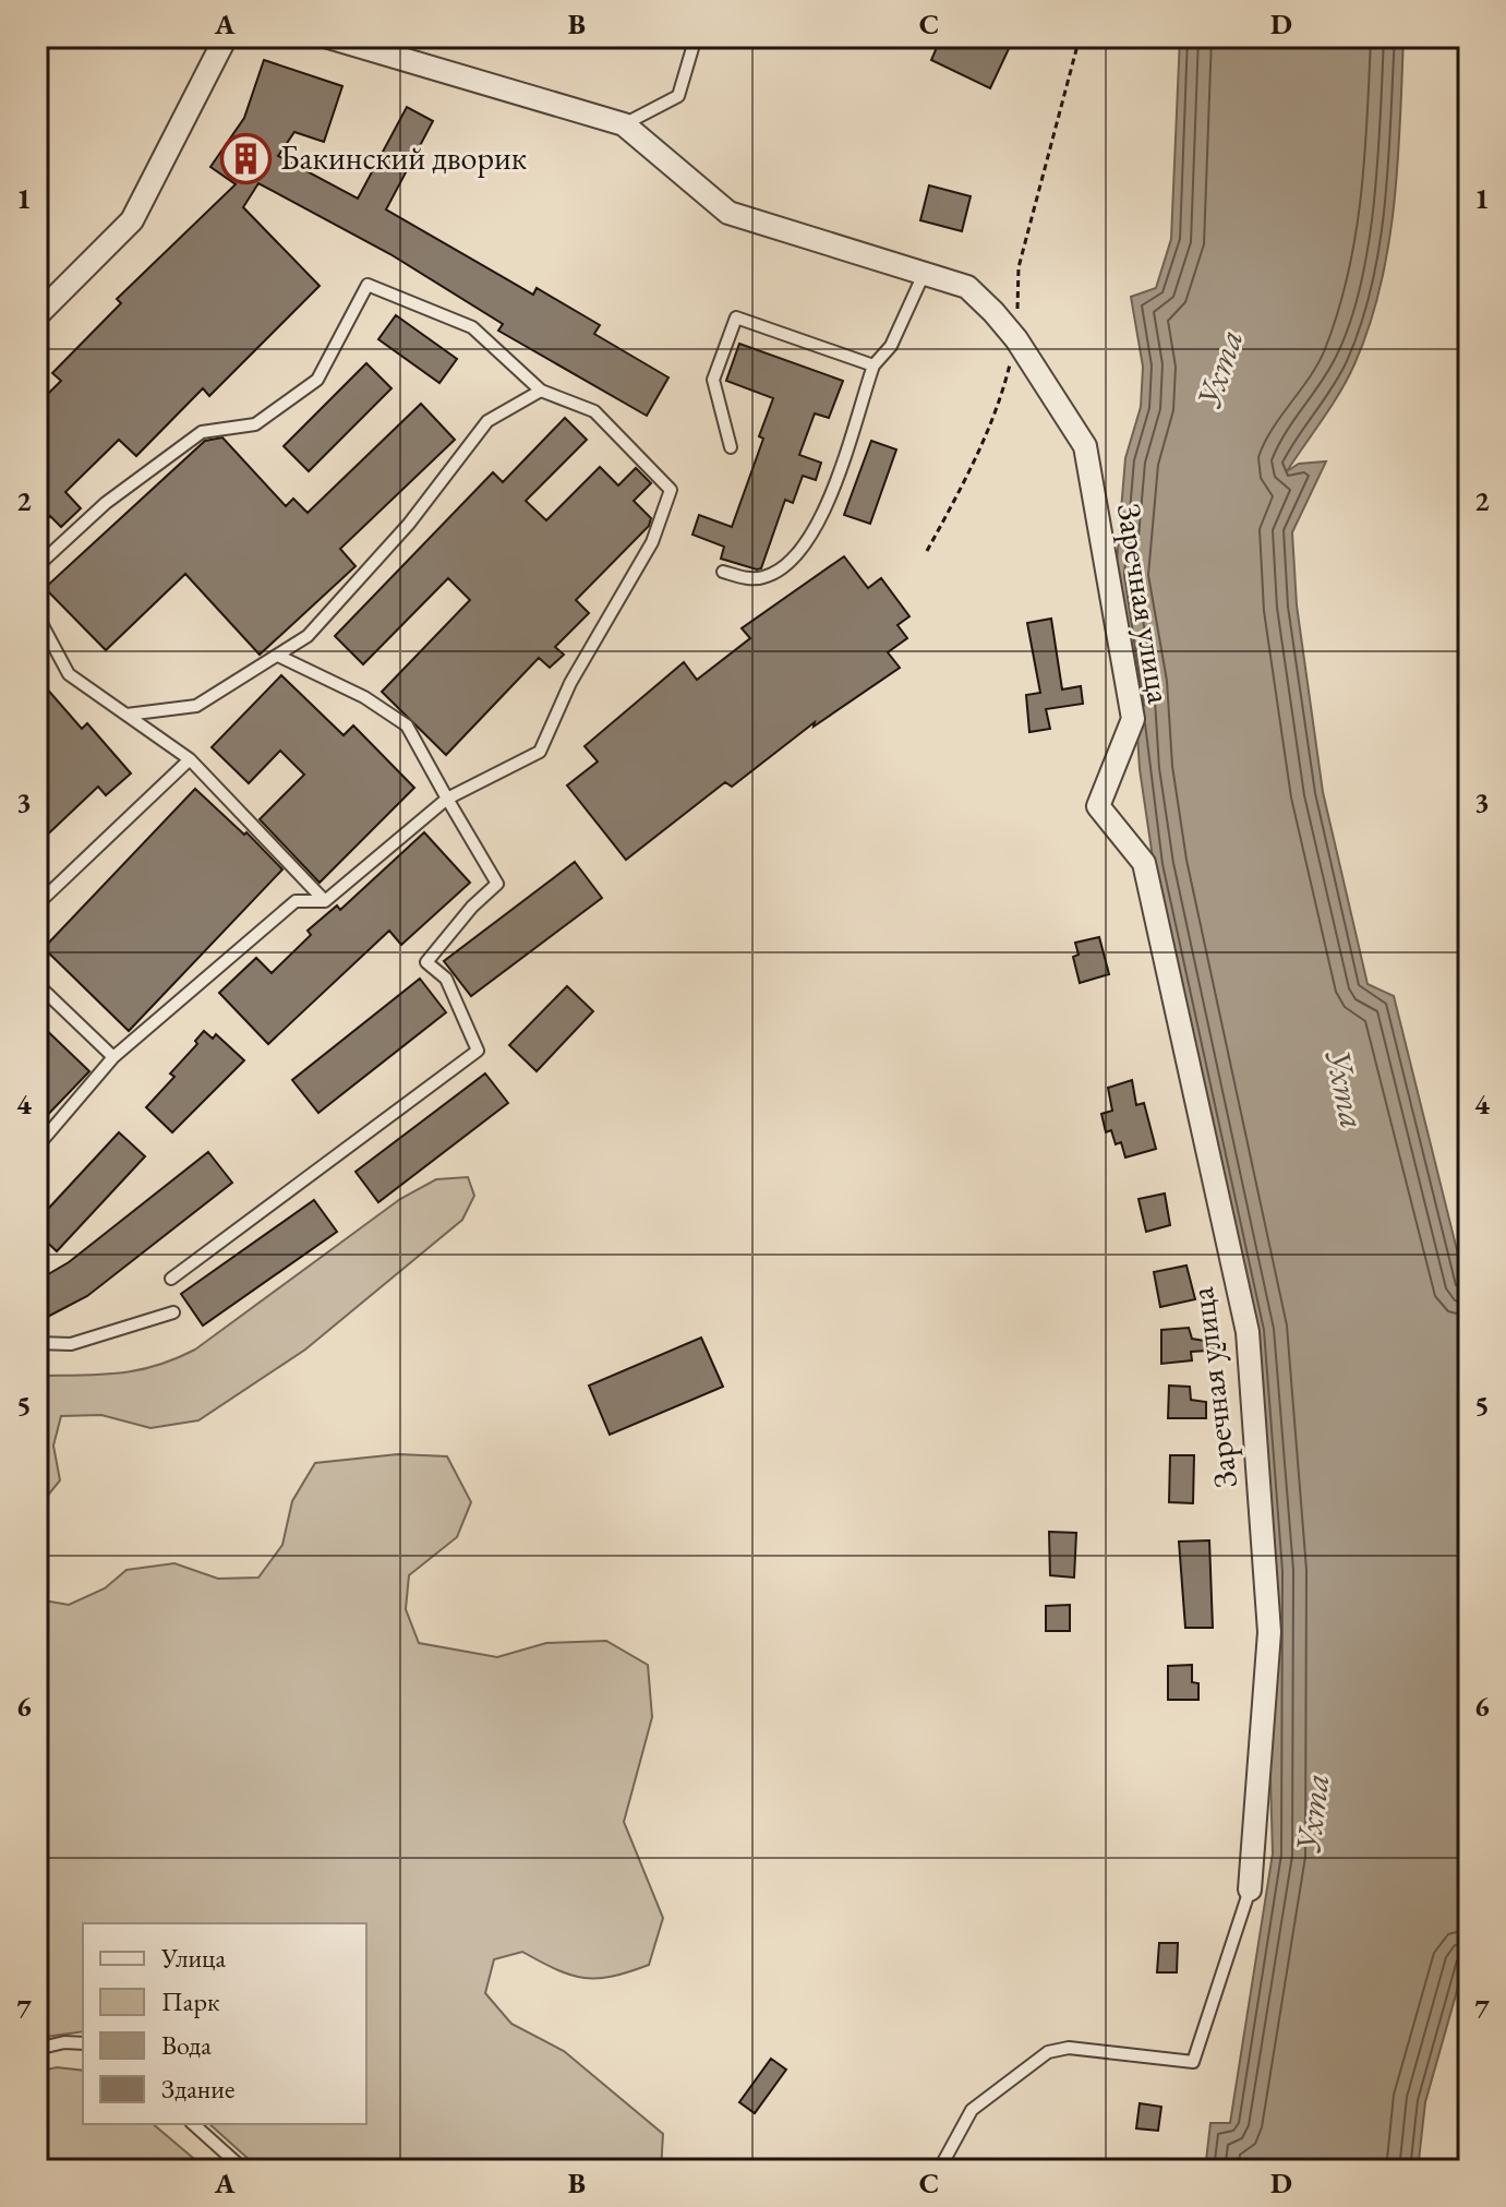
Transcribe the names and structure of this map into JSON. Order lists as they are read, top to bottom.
{
  "streets": {
    "street": ["Заречная улица"]
  },
  "water": ["Ухта"],
  "places": {
    "building": ["Бакинский дворик"]
  },
  "legend": [
    "Улица",
    "Парк",
    "Вода",
    "Здание"
  ],
  "grid": {
    "columns": [
      "A",
      "B",
      "C",
      "D"
    ],
    "rows": [
      "1",
      "2",
      "3",
      "4",
      "5",
      "6",
      "7"
    ]
  }
}
